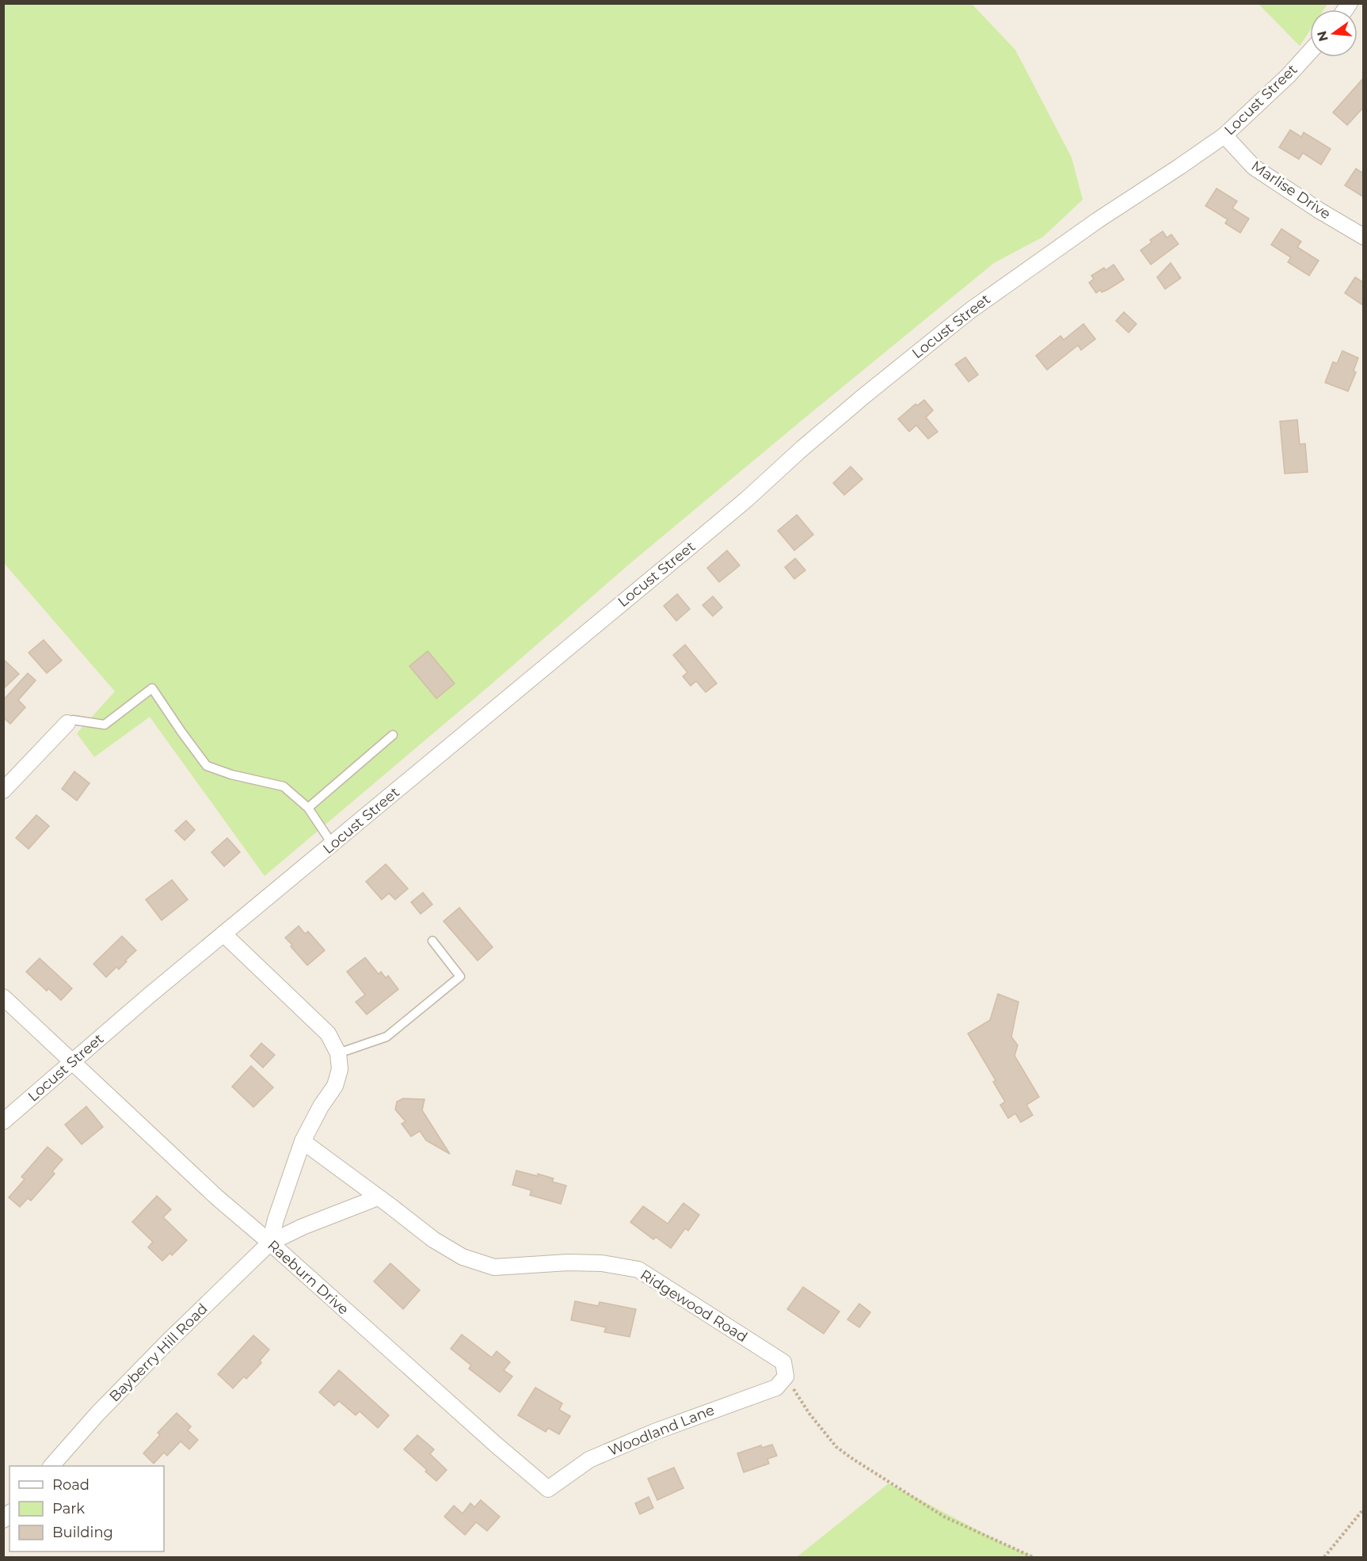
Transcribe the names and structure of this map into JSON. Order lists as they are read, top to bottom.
{
  "streets": {
    "street": [
      "Locust Street",
      "Marlise Drive",
      "Raeburn Drive",
      "Ridgewood Road",
      "Bayberry Hill Road",
      "Woodland Lane"
    ]
  },
  "crossings": [
    ["Locust Street", "Marlise Drive"],
    ["Locust Street", "Raeburn Drive"],
    ["Raeburn Drive", "Bayberry Hill Road"],
    ["Raeburn Drive", "Woodland Lane"],
    ["Ridgewood Road", "Bayberry Hill Road"],
    ["Ridgewood Road", "Woodland Lane"]
  ],
  "legend": ["Road", "Park", "Building"],
  "north": "left"
}
